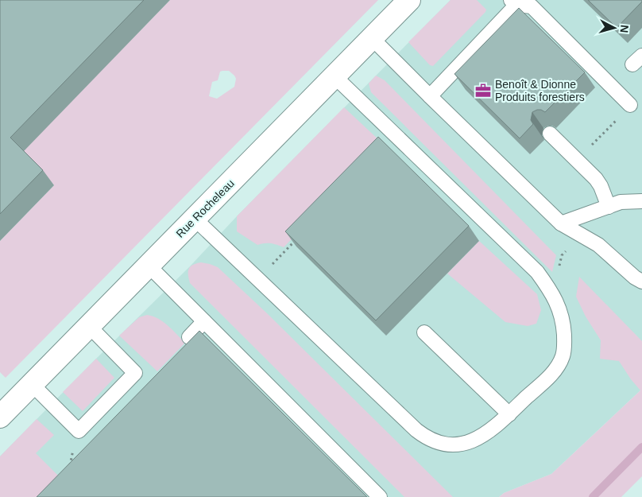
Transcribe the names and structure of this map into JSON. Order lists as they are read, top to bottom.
{
  "streets": {
    "street": ["Rue Rocheleau"]
  },
  "places": {
    "office": ["Benoît & Dionne Produits forestiers"]
  },
  "north": "right"
}
